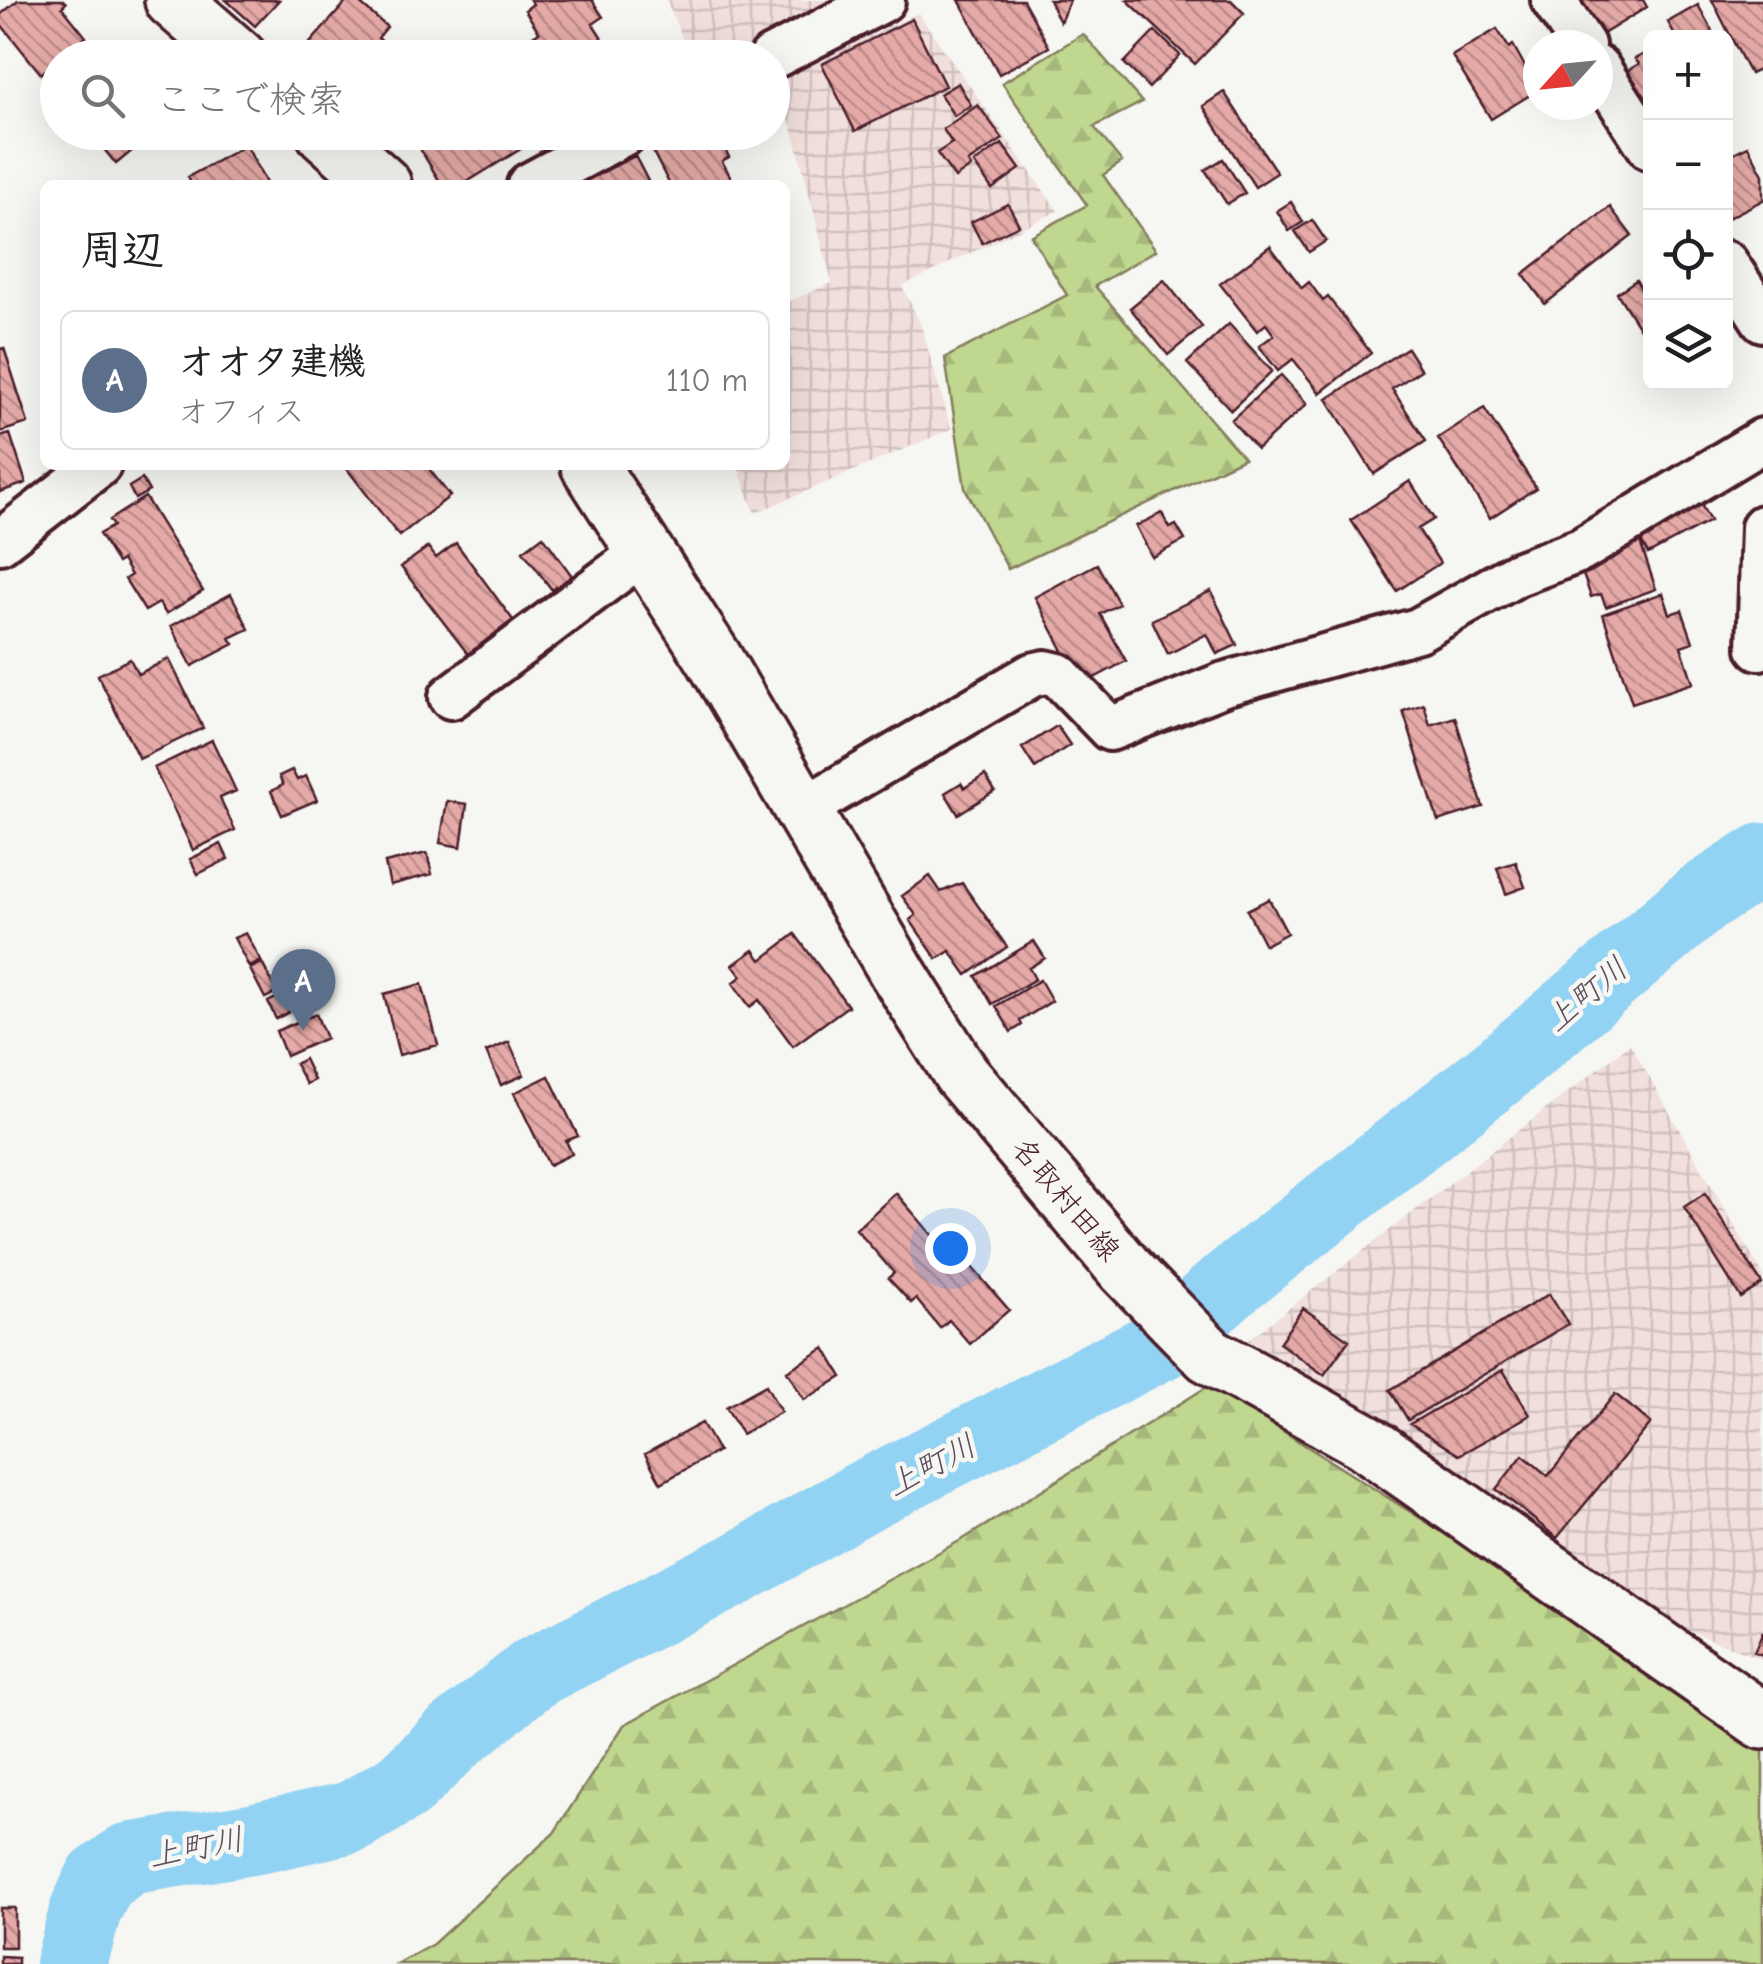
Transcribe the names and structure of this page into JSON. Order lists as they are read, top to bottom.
{
  "streets": {
    "main road": ["名取村田線"]
  },
  "water": ["上町川"],
  "north": "bottom left",
  "page": {
    "map_buttons": ["+", "−"],
    "search": "ここで検索",
    "heading": "周辺",
    "list": [
      {
        "mark": "A",
        "name": "オオタ建機",
        "note": "オフィス",
        "value": "110 m"
      }
    ],
    "pins": "A"
  }
}
